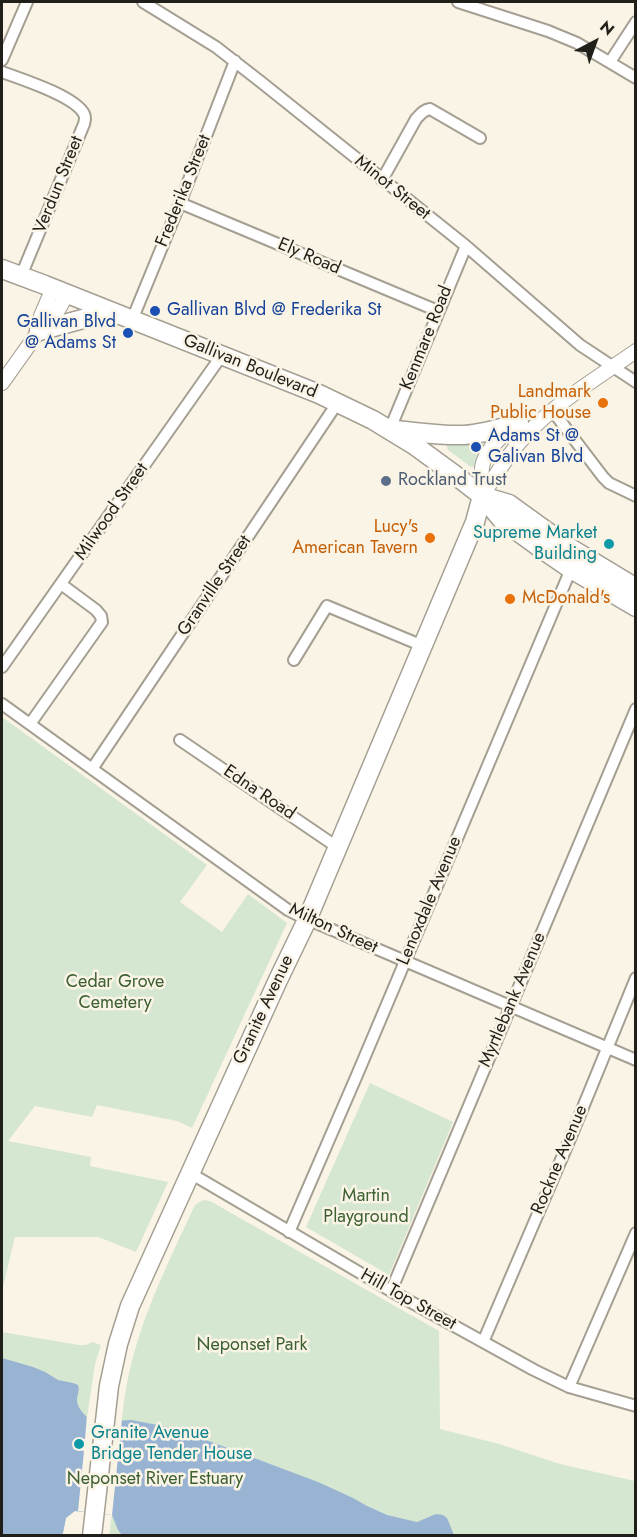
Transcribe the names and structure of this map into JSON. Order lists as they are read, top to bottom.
{
  "streets": {
    "highway": ["Gallivan Boulevard", "Granite Avenue"],
    "street": [
      "Verdun Street",
      "Minot Street",
      "Frederika Street",
      "Ely Road",
      "Kenmare Road",
      "Milwood Street",
      "Granville Street",
      "Edna Road",
      "Lenoxdale Avenue",
      "Milton Street",
      "Myrtlebank Avenue",
      "Rockne Avenue",
      "Hill Top Street"
    ]
  },
  "crossings": [
    ["Verdun Street", "Gallivan Boulevard"],
    ["Minot Street", "Frederika Street"],
    ["Minot Street", "Kenmare Road"],
    ["Frederika Street", "Ely Road"],
    ["Frederika Street", "Gallivan Boulevard"],
    ["Ely Road", "Kenmare Road"],
    ["Kenmare Road", "Gallivan Boulevard"],
    ["Gallivan Boulevard", "Milwood Street"],
    ["Gallivan Boulevard", "Granville Street"],
    ["Gallivan Boulevard", "Lenoxdale Avenue"],
    ["Gallivan Boulevard", "Granite Avenue"],
    ["Granville Street", "Milton Street"],
    ["Edna Road", "Granite Avenue"],
    ["Lenoxdale Avenue", "Milton Street"],
    ["Lenoxdale Avenue", "Hill Top Street"],
    ["Milton Street", "Myrtlebank Avenue"],
    ["Milton Street", "Granite Avenue"],
    ["Milton Street", "Rockne Avenue"],
    ["Myrtlebank Avenue", "Hill Top Street"],
    ["Granite Avenue", "Hill Top Street"],
    ["Rockne Avenue", "Hill Top Street"]
  ],
  "parks": [
    "Cedar Grove Cemetery",
    "Martin Playground",
    "Neponset Park",
    "Neponset River Estuary"
  ],
  "places": [
    "Gallivan Blvd @ Frederika St",
    "Gallivan Blvd @ Adams St",
    "Landmark Public House",
    "Adams St @ Galivan Blvd",
    "Rockland Trust",
    "Lucy's American Tavern",
    "Supreme Market Building",
    "McDonald's",
    "Granite Avenue Bridge Tender House"
  ],
  "north": "top right"
}
